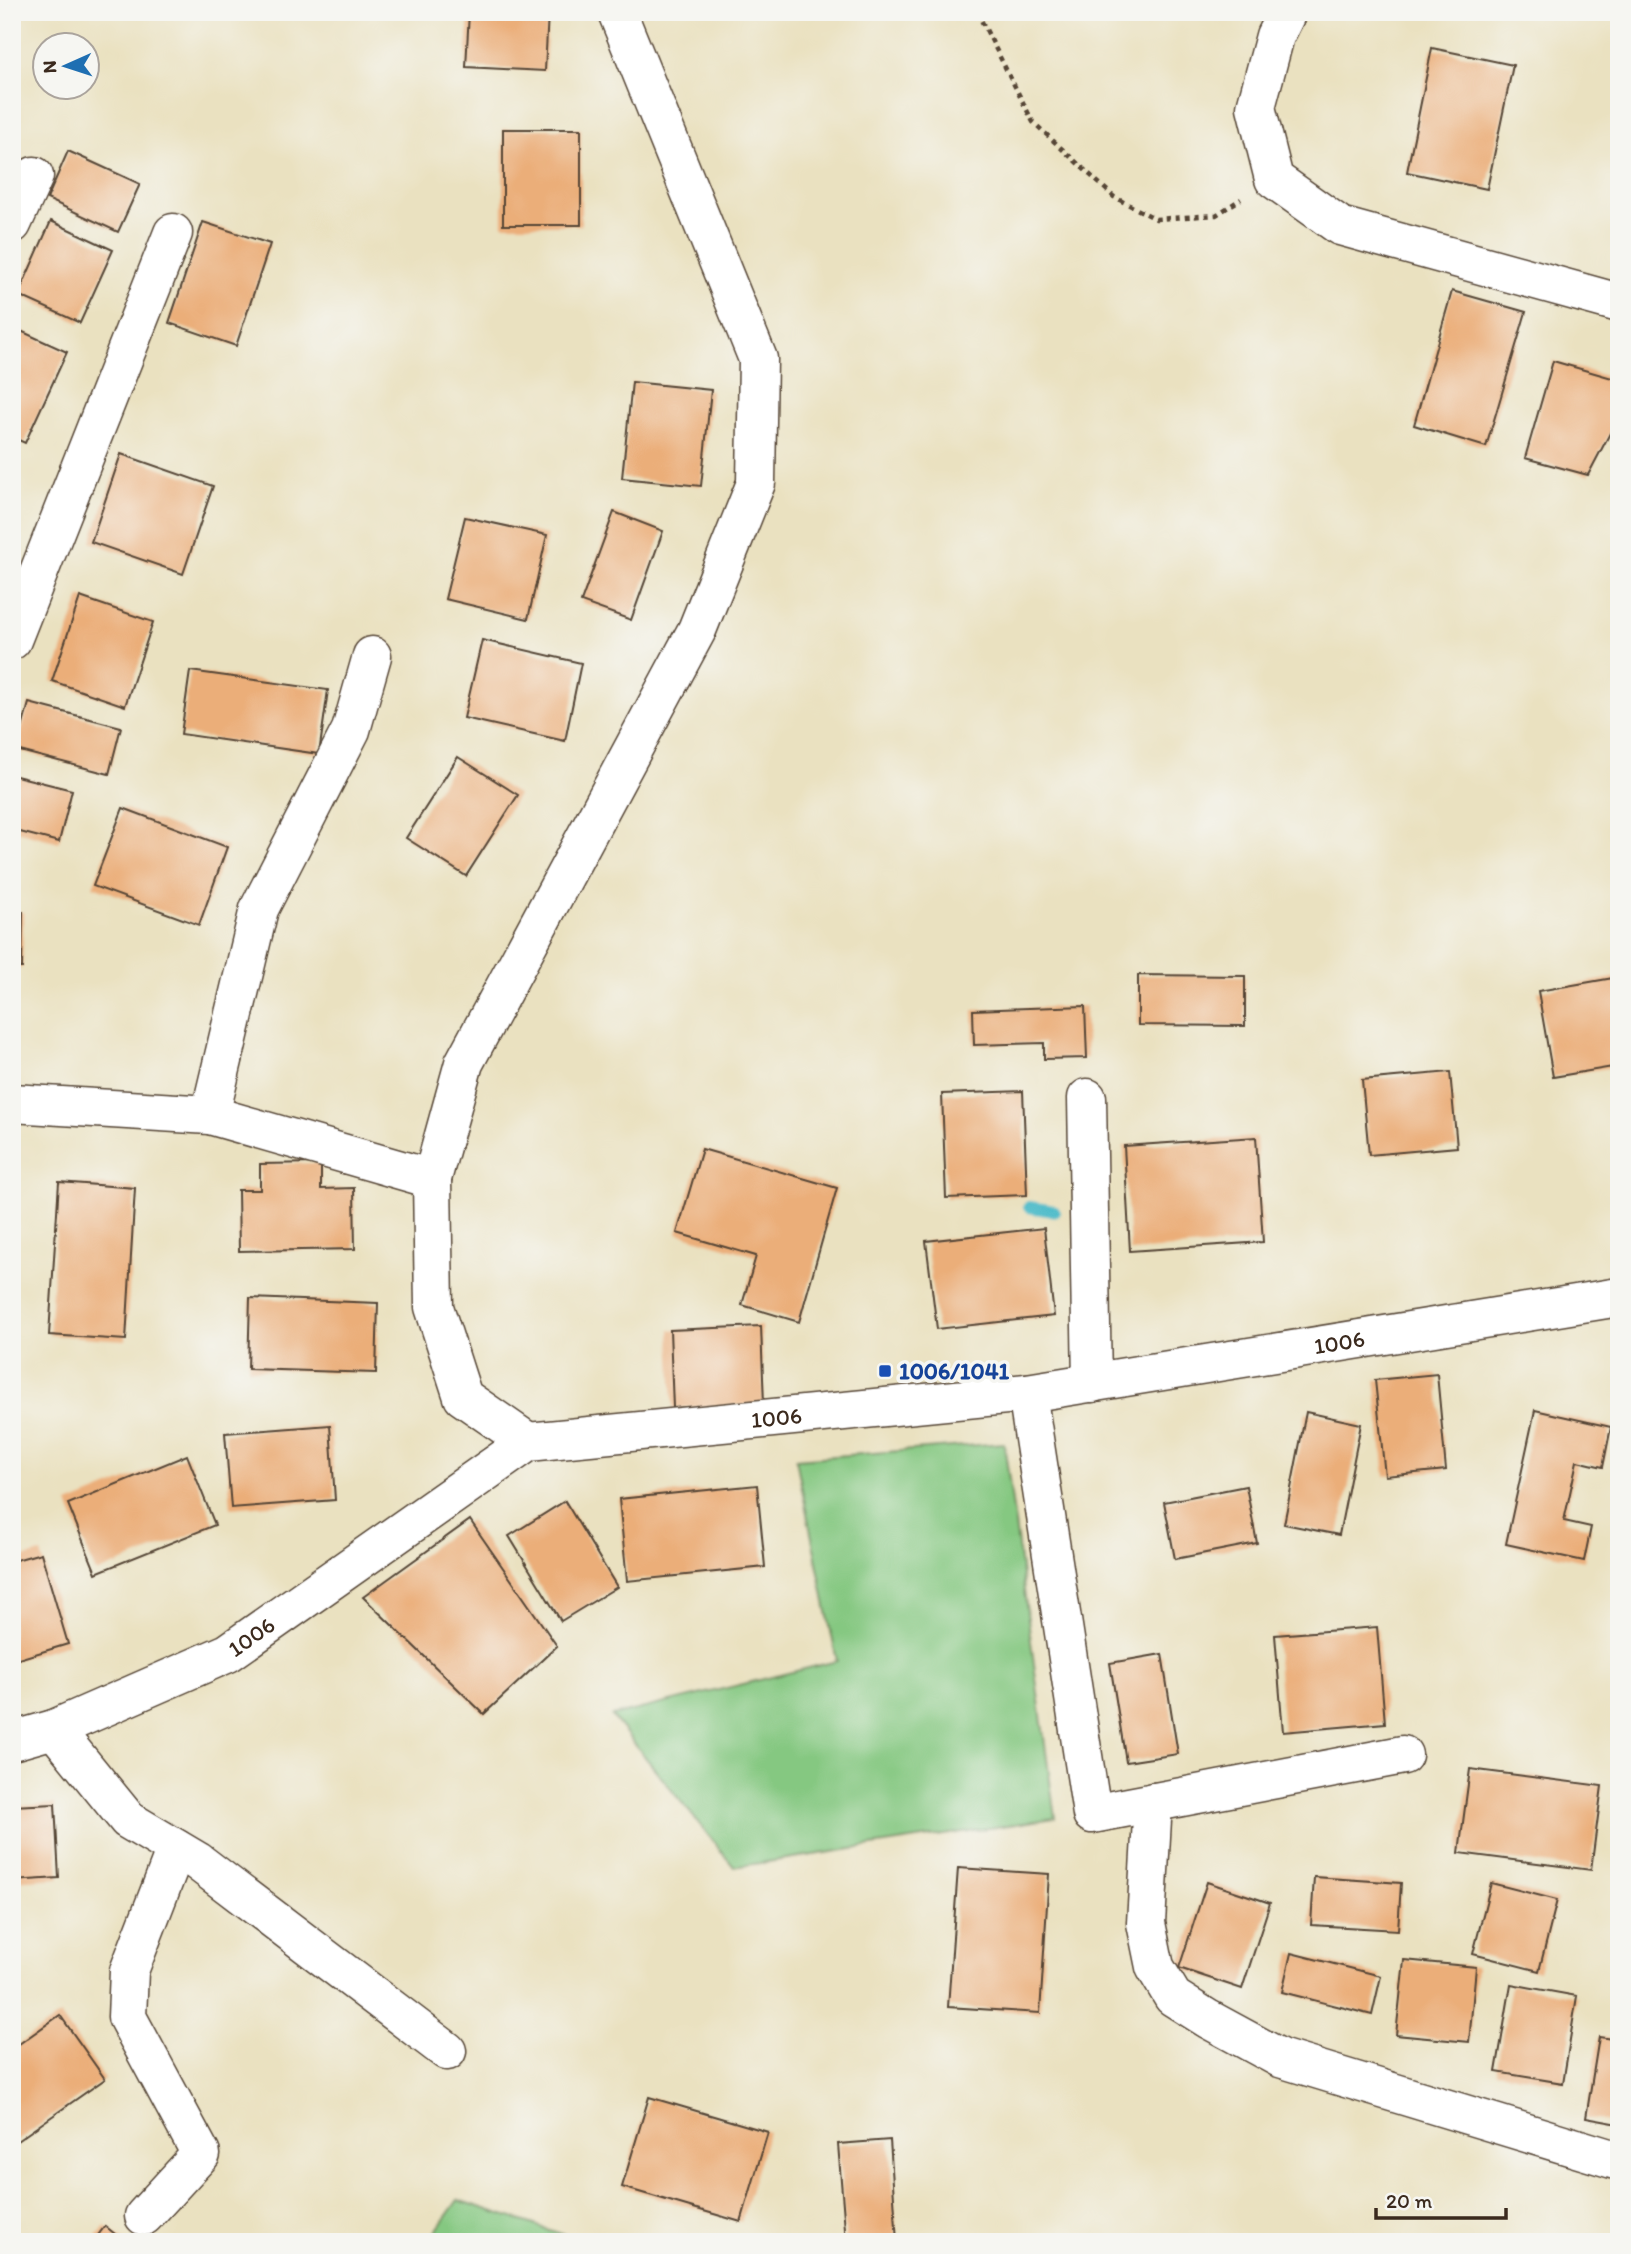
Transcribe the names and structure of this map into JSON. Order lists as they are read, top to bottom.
{
  "streets": {
    "street": ["1006"]
  },
  "places": {
    "transit": ["1006/1041"]
  },
  "scale_bar": "20 m",
  "north": "left"
}
